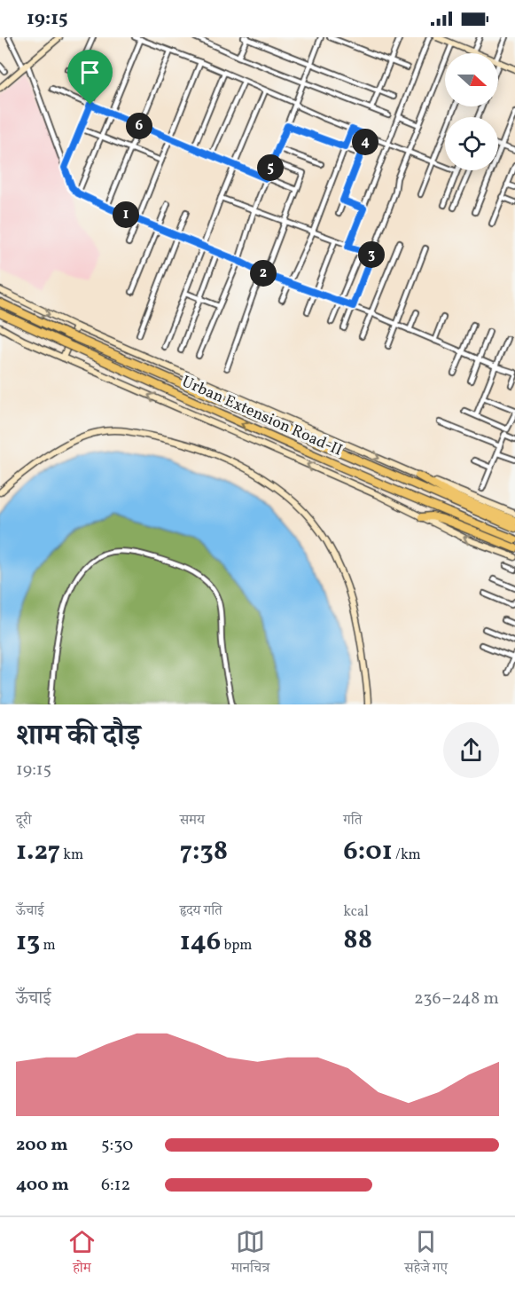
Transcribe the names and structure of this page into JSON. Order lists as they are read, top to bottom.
{
  "streets": {
    "highway": ["Urban Extension Road-II"]
  },
  "north": "right",
  "page": {
    "status": "19:15",
    "pins": [
      "6",
      "4",
      "5",
      "1",
      "3",
      "2"
    ],
    "heading": ["शाम की दौड़", "19:15"],
    "stats": [
      ["दूरी", "1.27 km"],
      ["समय", "7:38"],
      ["गति", "6:01 /km"],
      ["ऊँचाई", "13 m"],
      ["हृदय गति", "146 bpm"],
      ["kcal", "88"]
    ],
    "chart": ["ऊँचाई", "236–248 m"],
    "list": [
      {
        "name": "200 m",
        "note": "5:30"
      },
      {
        "name": "400 m",
        "note": "6:12"
      }
    ],
    "tabs": ["होम", "मानचित्र", "सहेजे गए"]
  }
}
